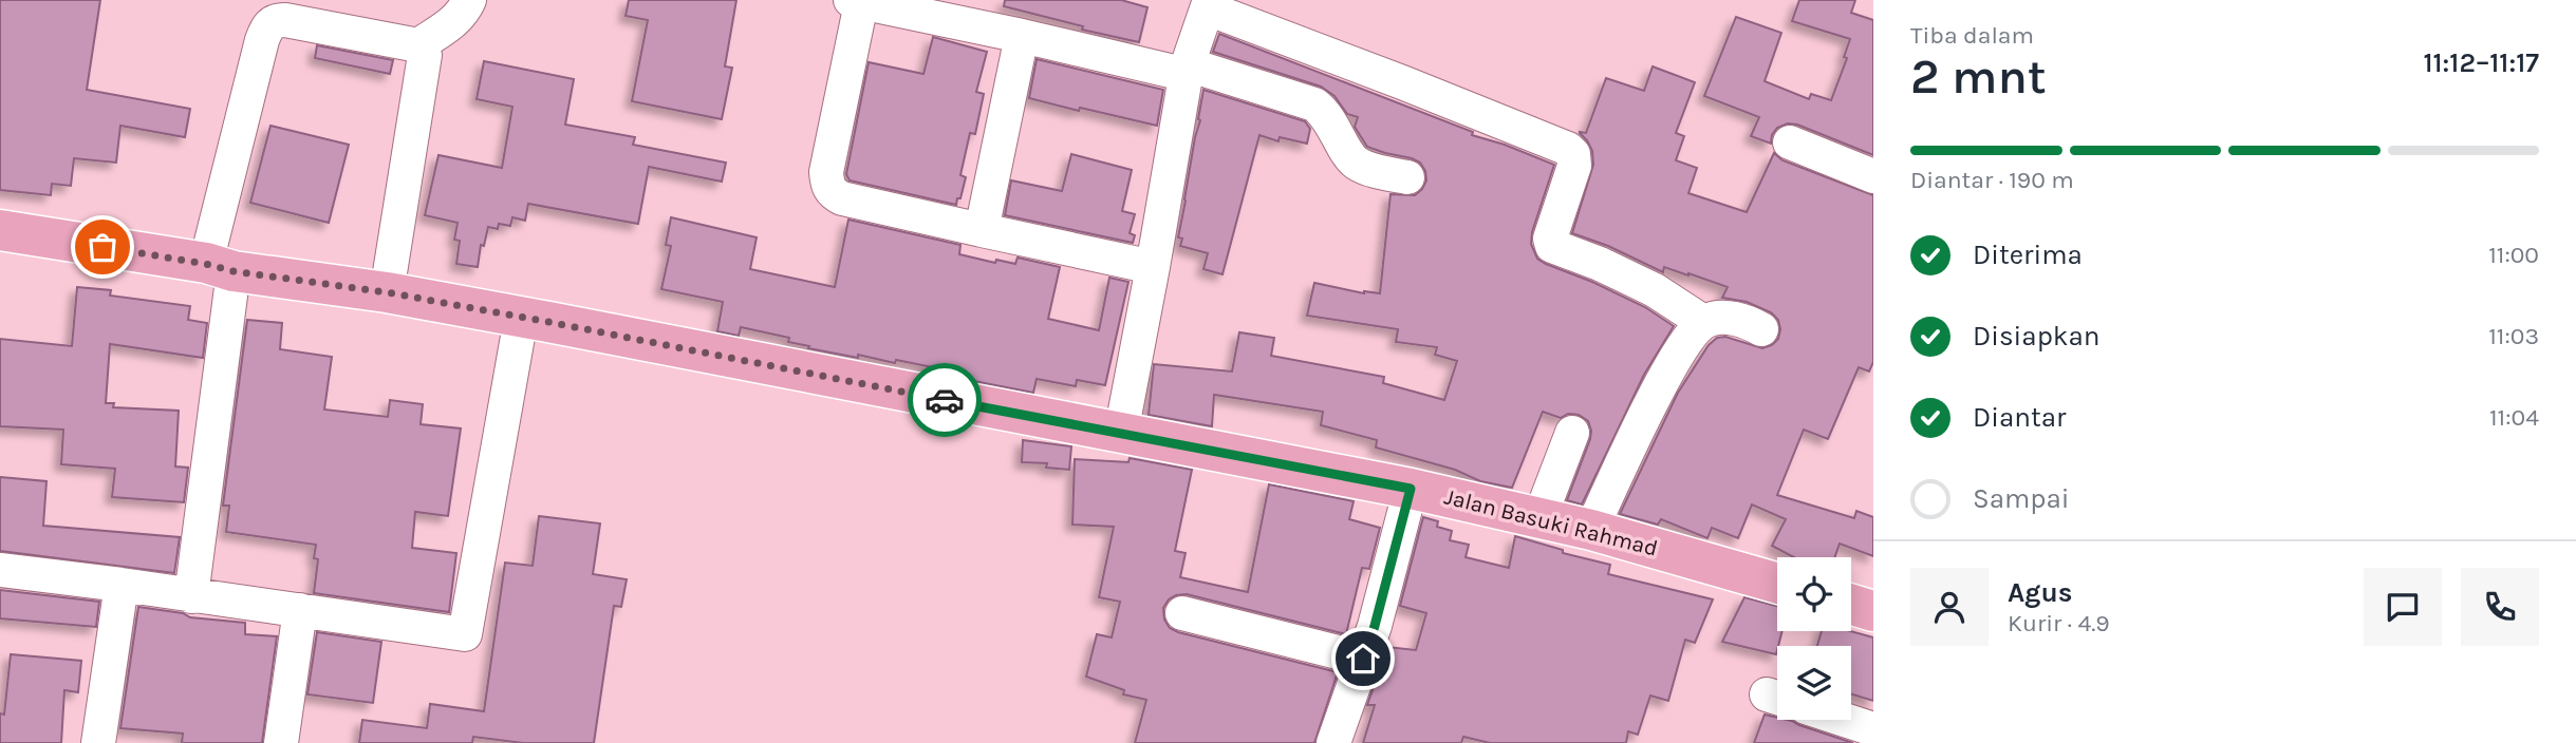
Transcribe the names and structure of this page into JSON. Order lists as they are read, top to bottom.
{
  "streets": {
    "main road": ["Jalan Basuki Rahmad"]
  },
  "page": {
    "heading": ["2 mnt", "Tiba dalam", "11:12–11:17"],
    "panel": ["Agus", "Kurir · 4.9"],
    "bar": "Diantar · 190 m",
    "list": [
      ["Diterima", "11:00"],
      ["Disiapkan", "11:03"],
      ["Diantar", "11:04"],
      "Sampai"
    ]
  }
}
